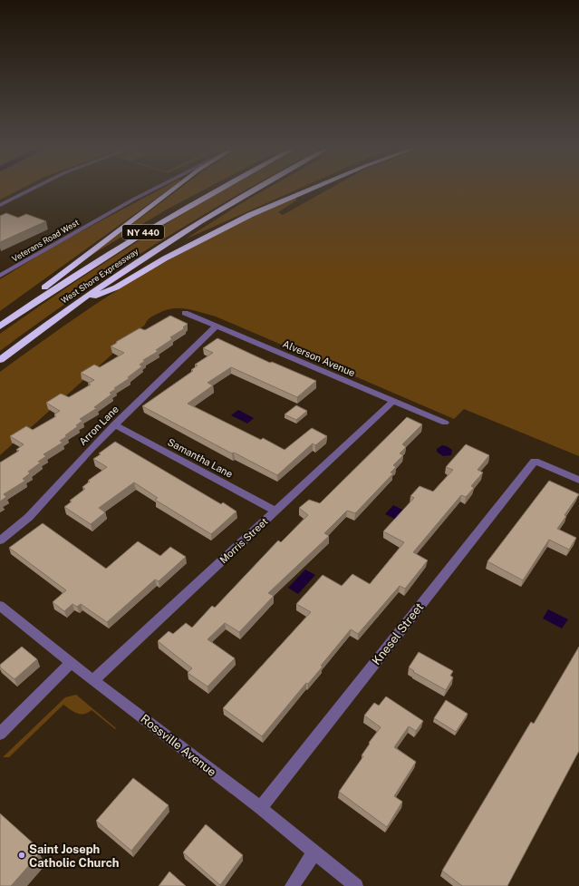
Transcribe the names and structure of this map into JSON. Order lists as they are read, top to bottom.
{
  "streets": {
    "highway": ["NY 440", "West Shore Expressway"],
    "street": [
      "Veterans Road West",
      "Alverson Avenue",
      "Arron Lane",
      "Samantha Lane",
      "Morris Street",
      "Knesel Street",
      "Rossville Avenue"
    ]
  },
  "crossings": [
    ["Alverson Avenue", "Arron Lane"],
    ["Alverson Avenue", "Morris Street"],
    ["Arron Lane", "Samantha Lane"],
    ["Samantha Lane", "Morris Street"],
    ["Morris Street", "Rossville Avenue"],
    ["Knesel Street", "Rossville Avenue"]
  ],
  "places": ["Saint Joseph Catholic Church"]
}
